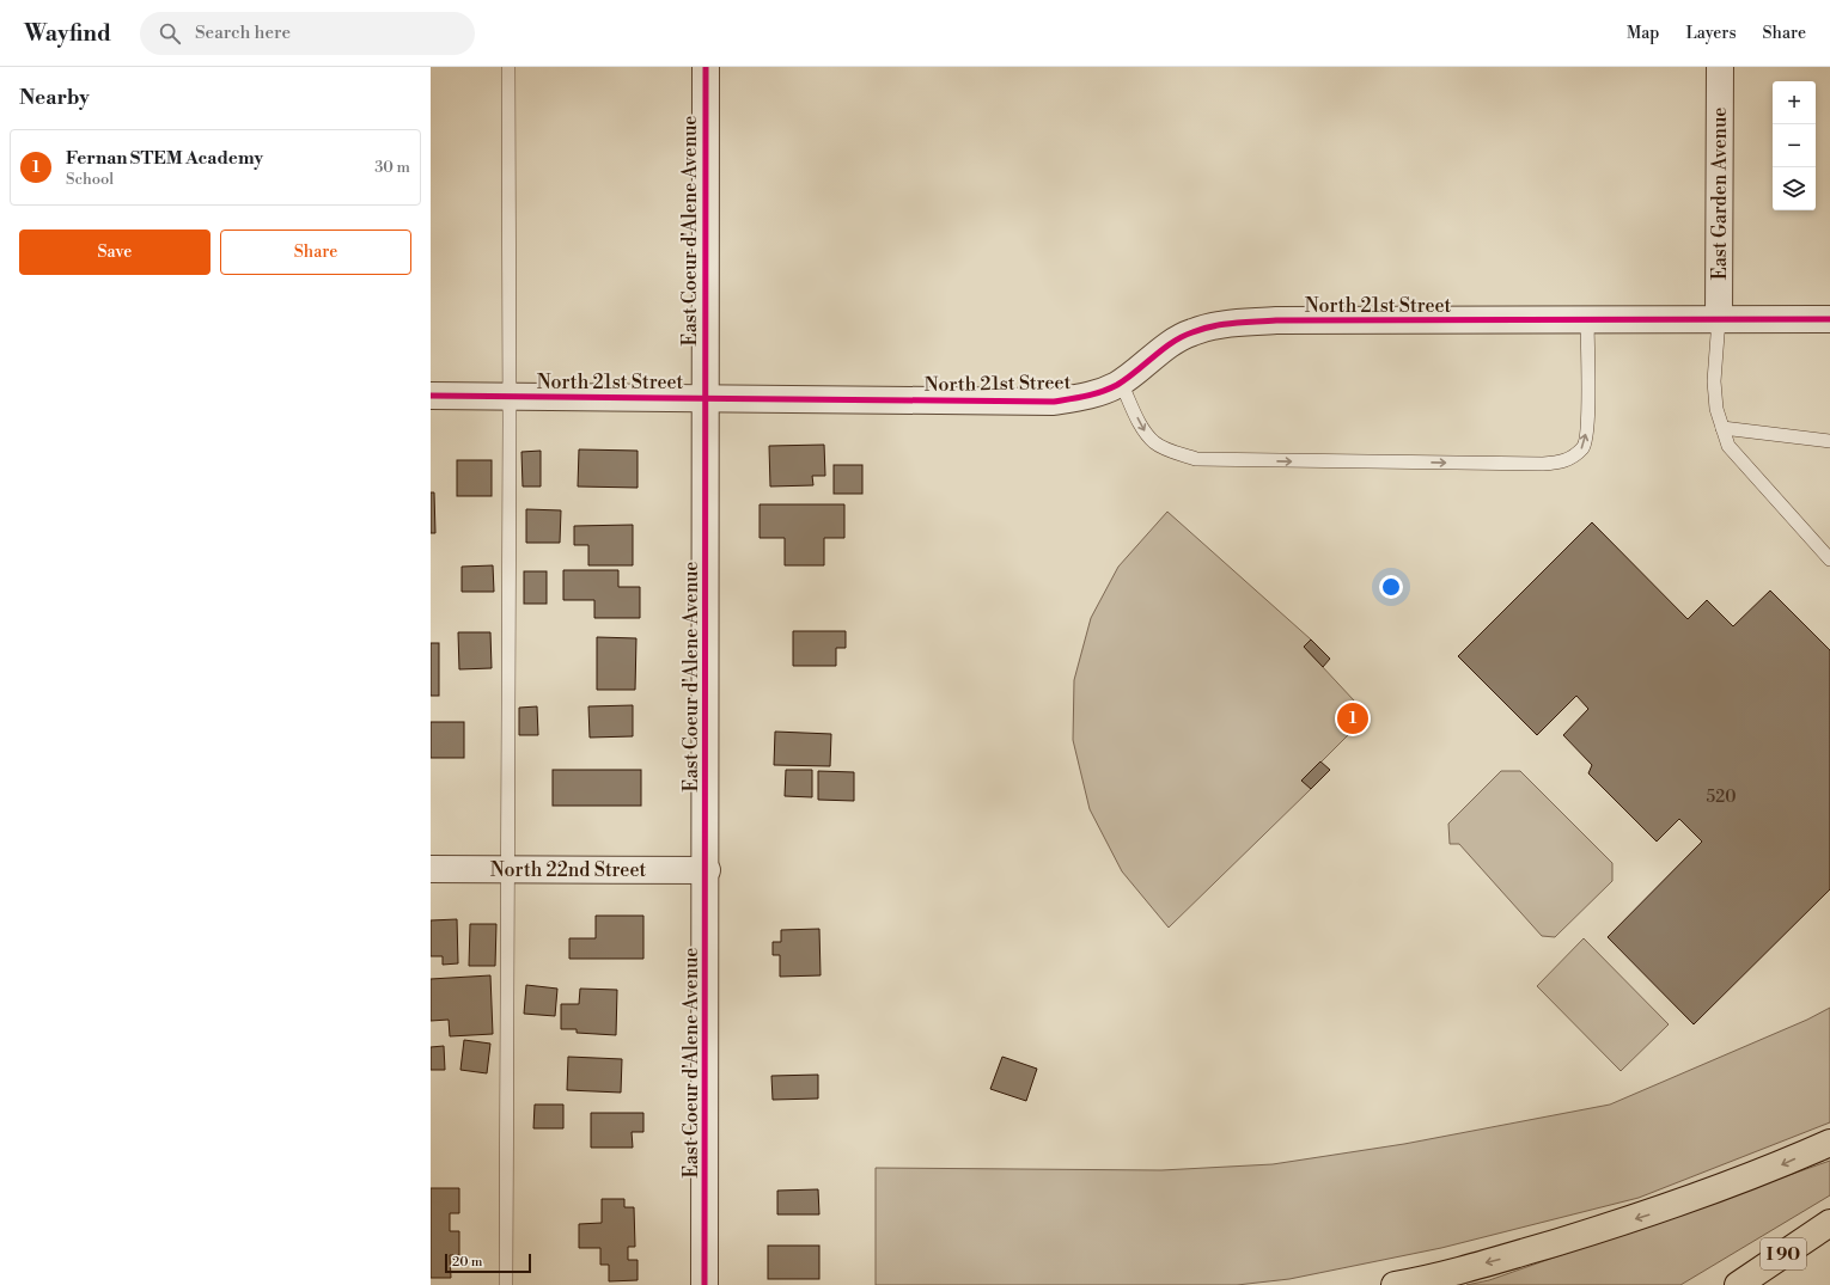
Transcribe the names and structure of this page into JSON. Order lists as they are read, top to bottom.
{
  "streets": {
    "highway": ["I 90"],
    "street": [
      "East Garden Avenue",
      "East Coeur d'Alene Avenue",
      "North 21st Street",
      "North 22nd Street"
    ]
  },
  "crossings": [
    ["East Garden Avenue", "North 21st Street"],
    ["East Coeur d'Alene Avenue", "North 21st Street"],
    ["East Coeur d'Alene Avenue", "North 22nd Street"]
  ],
  "house_numbers": ["520"],
  "scale_bar": "20 m",
  "page": {
    "header": "Wayfind",
    "search": "Search here",
    "nav": ["Map", "Layers", "Share"],
    "heading": "Nearby",
    "map_buttons": ["+", "−"],
    "list": [
      {
        "mark": "1",
        "name": "Fernan STEM Academy",
        "note": "School",
        "value": "30 m"
      }
    ],
    "buttons": ["Save", "Share"],
    "pins": "1",
    "scale": "20 m"
  }
}
